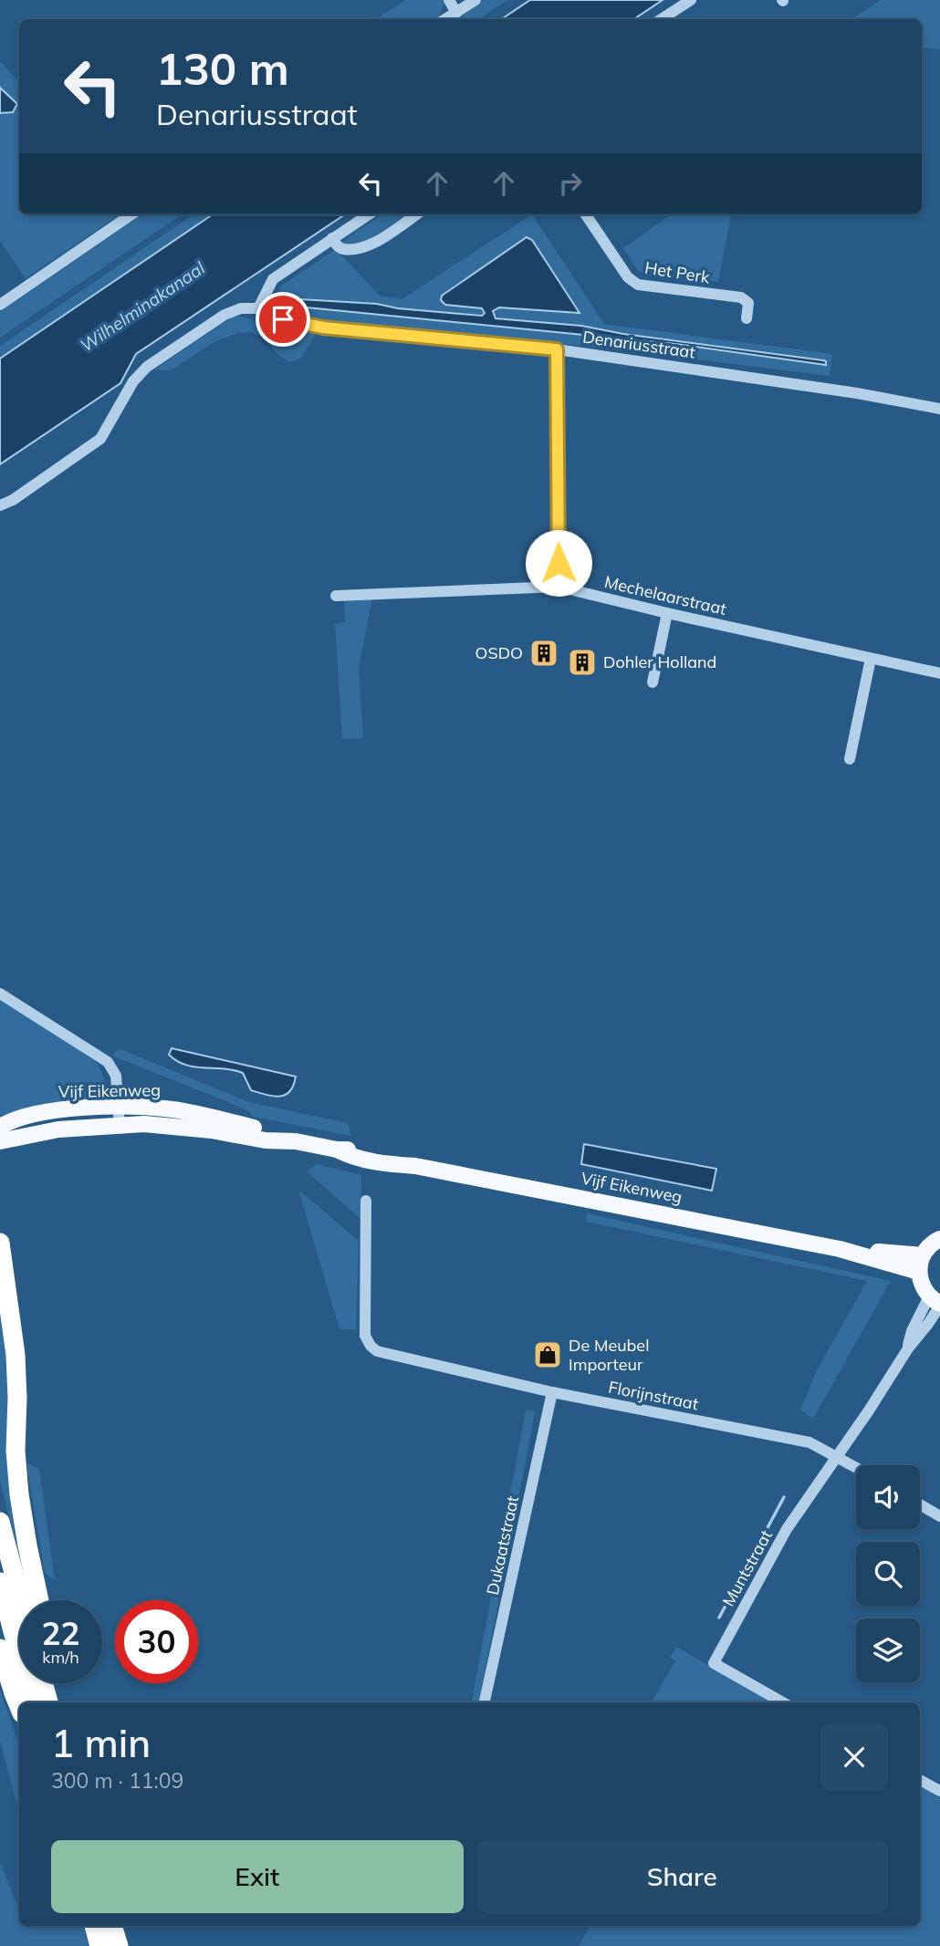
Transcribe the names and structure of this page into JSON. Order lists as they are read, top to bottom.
{
  "streets": {
    "main road": ["Vijf Eikenweg"],
    "street": [
      "Het Perk",
      "Denariusstraat",
      "Mechelaarstraat",
      "Florijnstraat",
      "Dukaatstraat",
      "Muntstraat"
    ]
  },
  "crossings": [
    ["Florijnstraat", "Dukaatstraat"],
    ["Florijnstraat", "Muntstraat"]
  ],
  "water": ["Wilhelminakanaal"],
  "places": {
    "building": ["OSDO", "Dohler Holland"],
    "shop": ["De Meubel Importeur"]
  },
  "page": {
    "turn": ["130 m", "Denariusstraat"],
    "speed": "22 km/h",
    "limit": "30",
    "heading": ["1 min", "300 m · 11:09"],
    "buttons": ["Exit", "Share"]
  }
}
